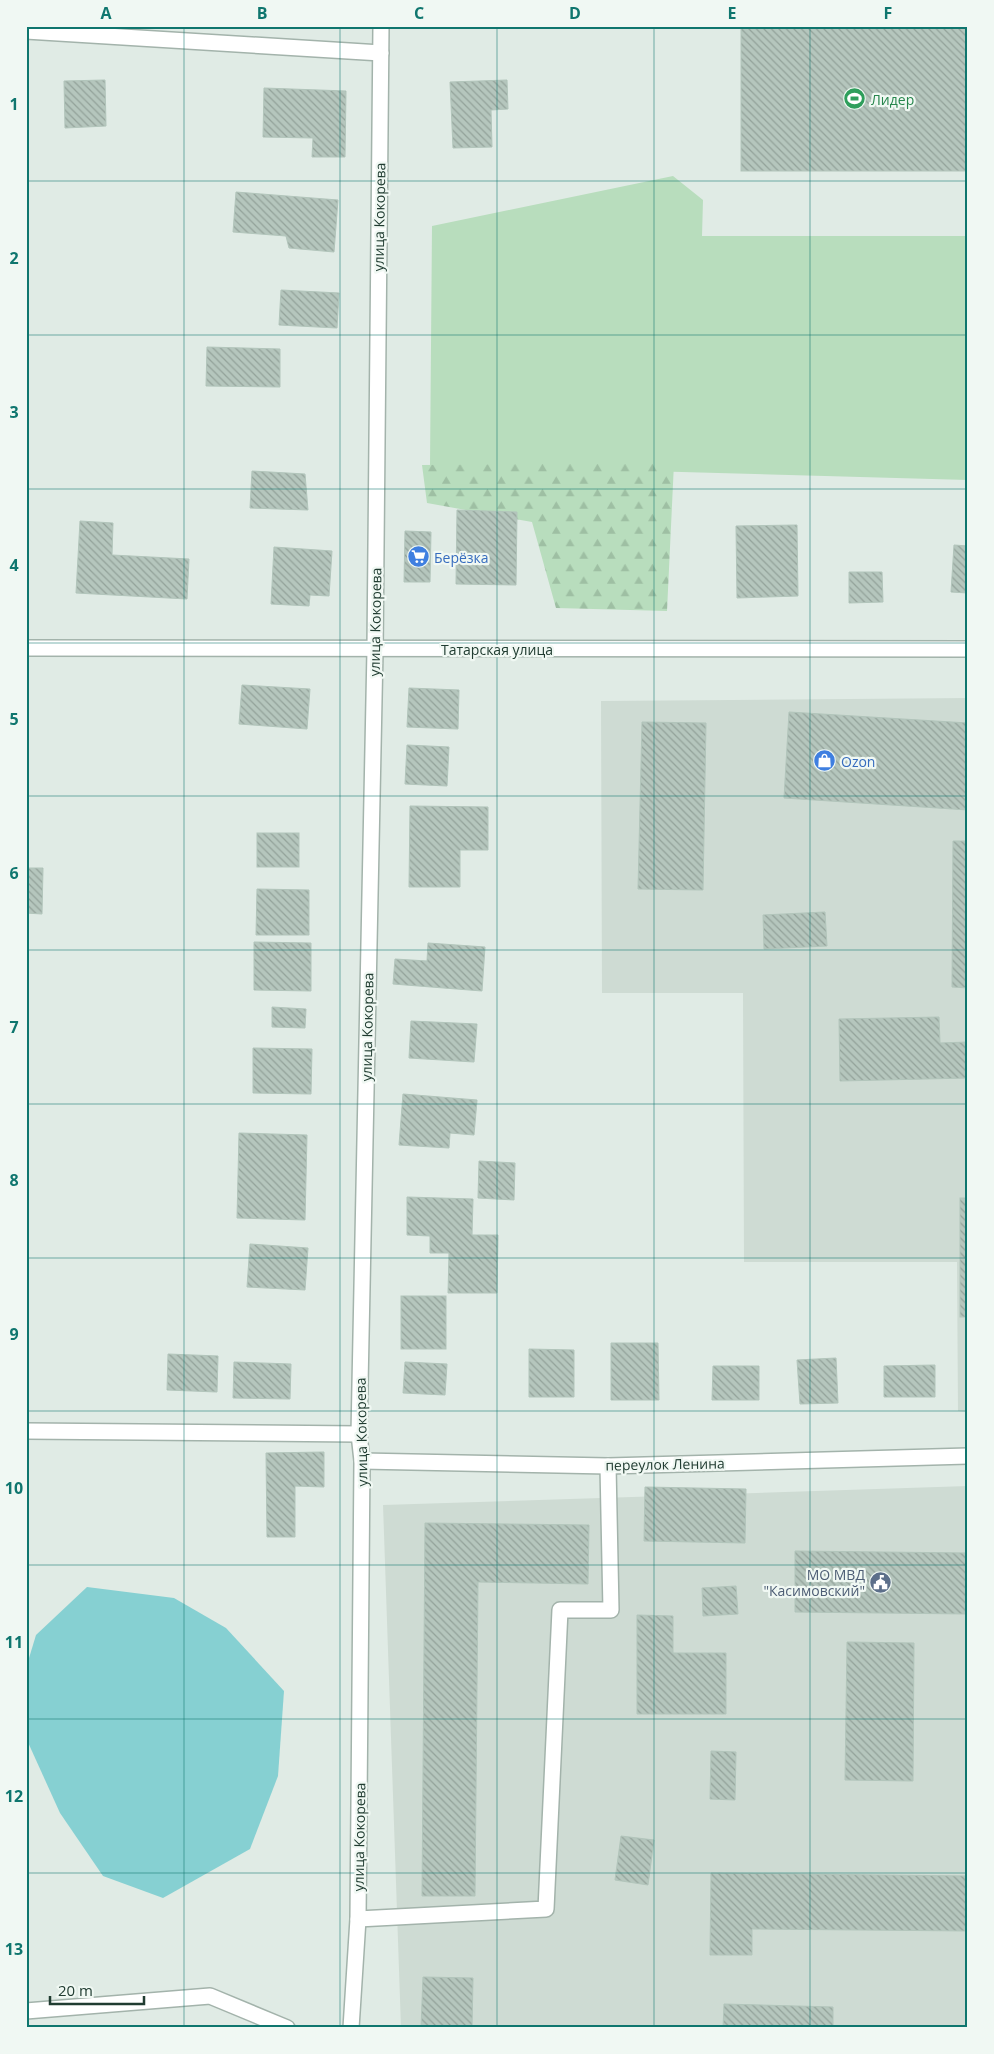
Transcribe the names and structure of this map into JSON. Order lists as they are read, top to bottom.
{
  "streets": {
    "street": ["улица Кокорева", "Татарская улица", "переулок Ленина"]
  },
  "crossings": [
    ["улица Кокорева", "Татарская улица"],
    ["улица Кокорева", "переулок Ленина"]
  ],
  "places": {
    "sports": ["Лидер"],
    "supermarket": ["Берёзка"],
    "shop": ["Ozon"],
    "public building": ["МО МВД \"Касимовский\""]
  },
  "scale_bar": "20 m",
  "grid": {
    "columns": [
      "A",
      "B",
      "C",
      "D",
      "E",
      "F"
    ],
    "rows": [
      "1",
      "2",
      "3",
      "4",
      "5",
      "6",
      "7",
      "8",
      "9",
      "10",
      "11",
      "12",
      "13"
    ]
  }
}
